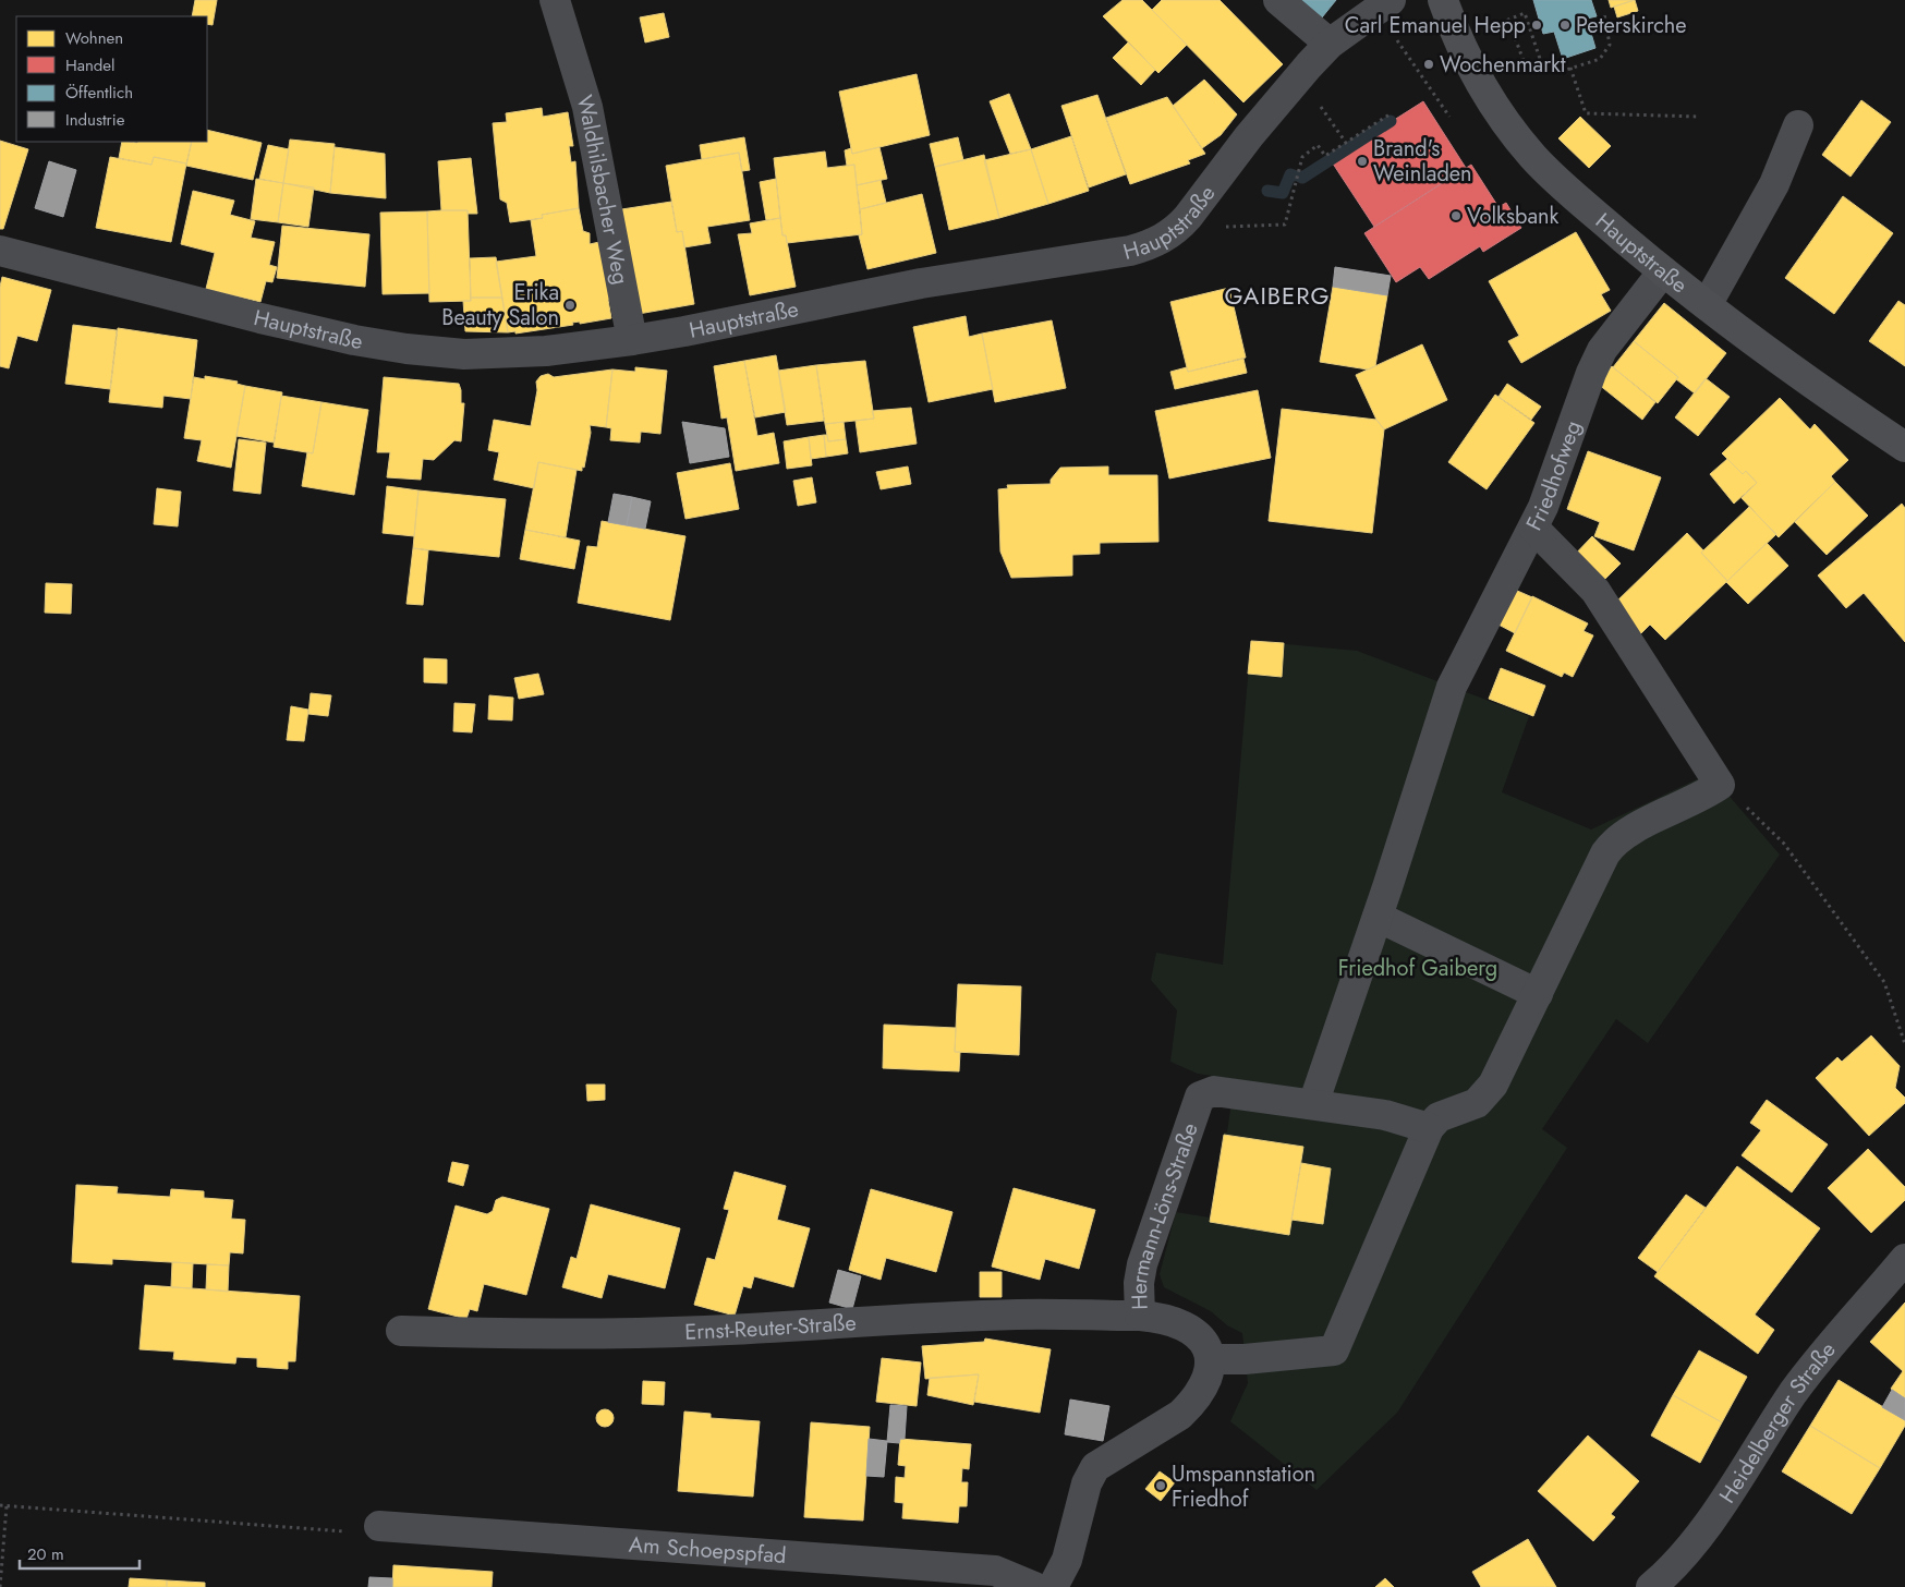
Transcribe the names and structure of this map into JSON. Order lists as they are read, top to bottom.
{
  "streets": {
    "main road": ["Hauptstraße"],
    "street": [
      "Waldhilsbacher Weg",
      "Friedhofweg",
      "Hermann-Löns-Straße",
      "Ernst-Reuter-Straße",
      "Heidelberger Straße",
      "Am Schoepspfad"
    ]
  },
  "crossings": [
    ["Waldhilsbacher Weg", "Hauptstraße"],
    ["Hauptstraße", "Friedhofweg"],
    ["Friedhofweg", "Hermann-Löns-Straße"],
    ["Hermann-Löns-Straße", "Ernst-Reuter-Straße"]
  ],
  "districts": ["GAIBERG"],
  "parks": ["Friedhof Gaiberg"],
  "places": [
    "Carl Emanuel Hepp",
    "Peterskirche",
    "Wochenmarkt",
    "Brand's Weinladen",
    "Volksbank",
    "Erika Beauty Salon",
    "Umspannstation Friedhof"
  ],
  "legend": [
    "Wohnen",
    "Handel",
    "Öffentlich",
    "Industrie"
  ],
  "scale_bar": "20 m"
}
